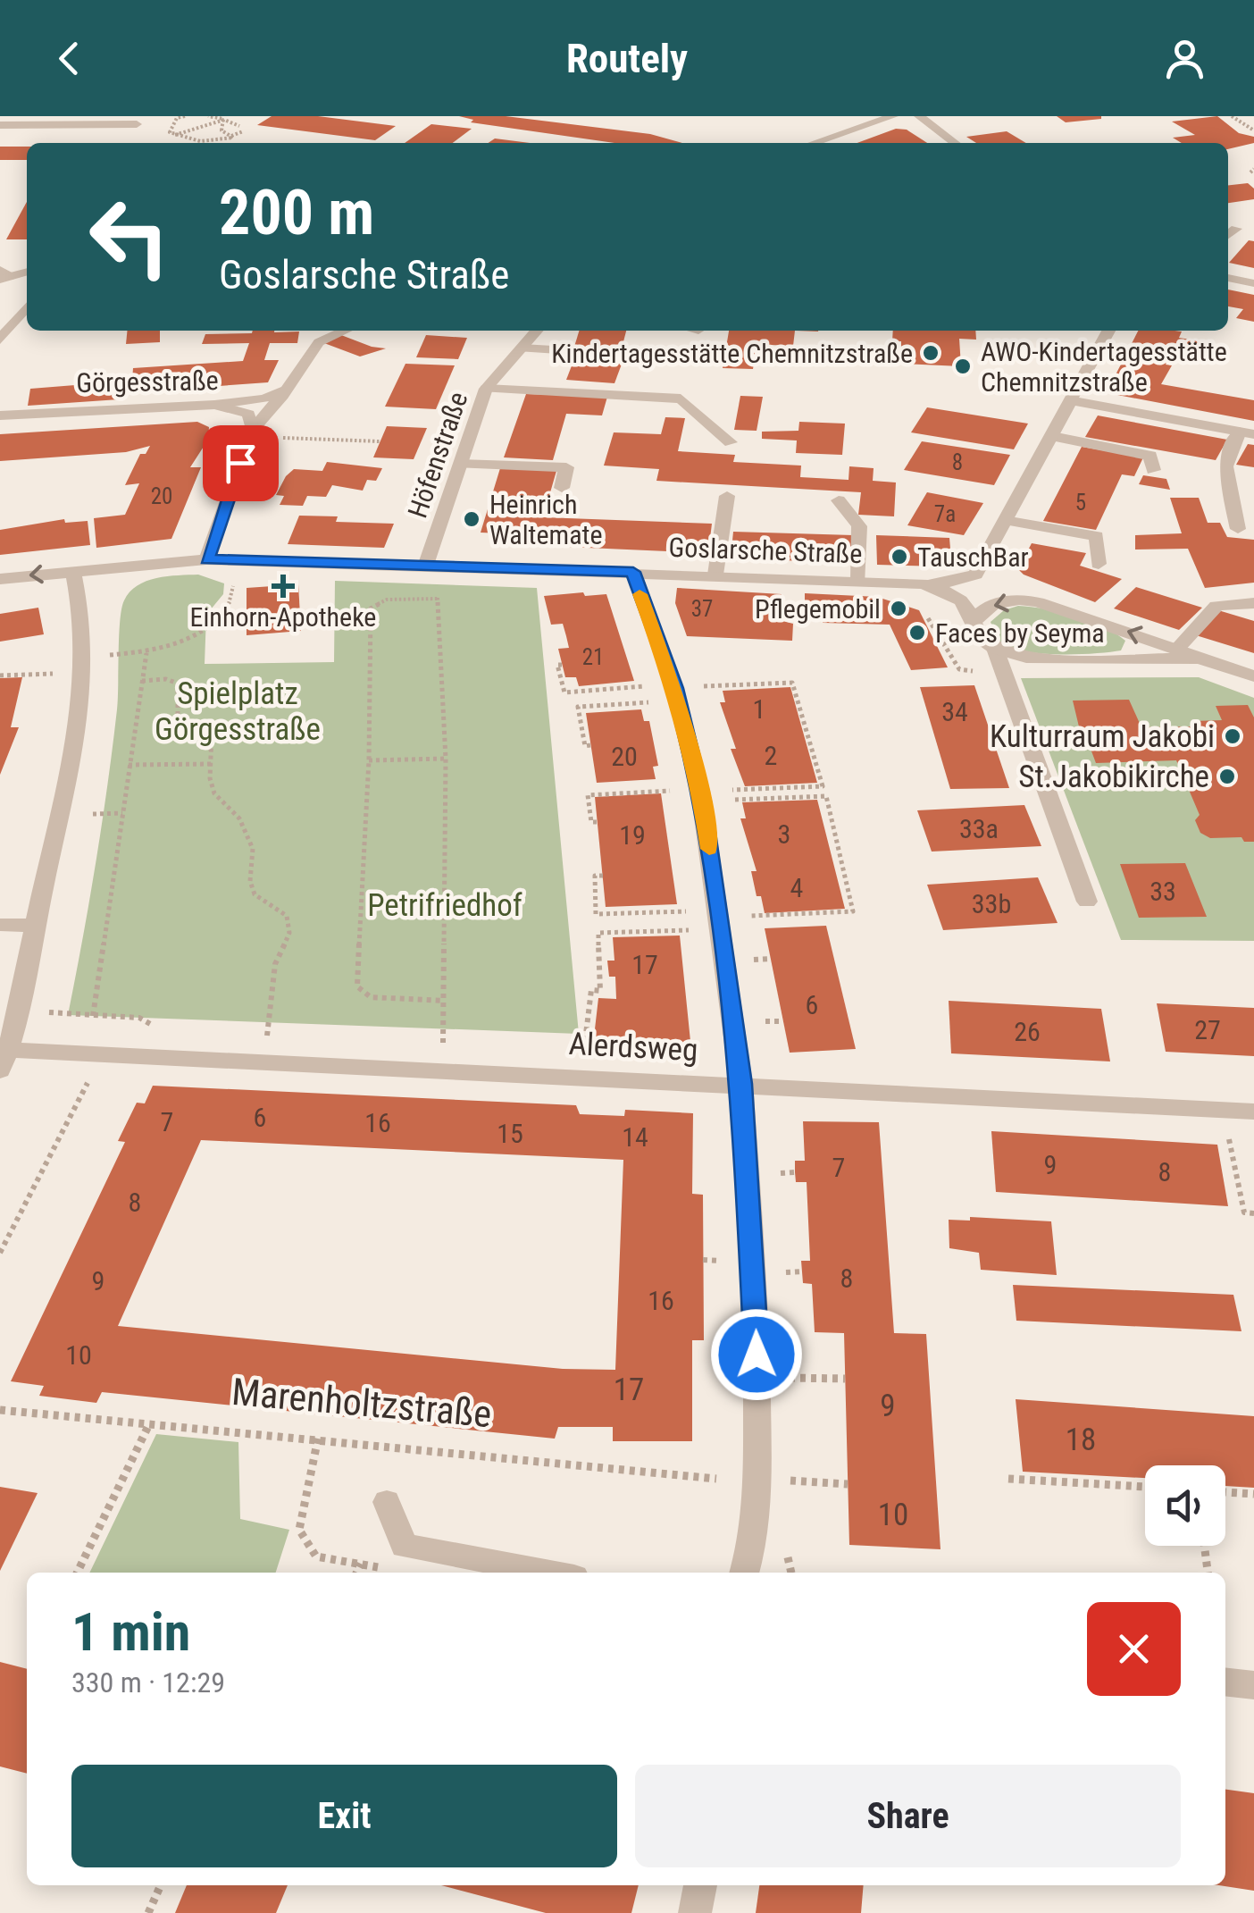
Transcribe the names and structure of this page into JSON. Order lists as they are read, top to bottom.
{
  "streets": {
    "street": [
      "Görgesstraße",
      "Höfenstraße",
      "Goslarsche Straße",
      "Alerdsweg"
    ],
    "path": ["Marenholtzstraße"]
  },
  "crossings": [
    ["Höfenstraße", "Goslarsche Straße"]
  ],
  "parks": ["Spielplatz Görgesstraße", "Petrifriedhof"],
  "places": {
    "other": [
      "Kindertagesstätte Chemnitzstraße",
      "AWO-Kindertagesstätte Chemnitzstraße",
      "Heinrich Waltemate",
      "TauschBar",
      "Pflegemobil",
      "Faces by Seyma",
      "Kulturraum Jakobi",
      "St.Jakobikirche"
    ],
    "health": ["Einhorn-Apotheke"]
  },
  "house_numbers": [
    "8",
    "20",
    "5",
    "7a",
    "37",
    "21",
    "1",
    "34",
    "2",
    "20",
    "33a",
    "3",
    "19",
    "4",
    "33",
    "33b",
    "17",
    "6",
    "27",
    "26",
    "6",
    "7",
    "16",
    "15",
    "14",
    "9",
    "7",
    "8",
    "8",
    "8",
    "9",
    "16",
    "10",
    "17",
    "9",
    "18",
    "10"
  ],
  "page": {
    "header": "Routely",
    "turn": ["200 m", "Goslarsche Straße"],
    "heading": ["1 min", "330 m · 12:29"],
    "buttons": ["Exit", "Share"]
  }
}
